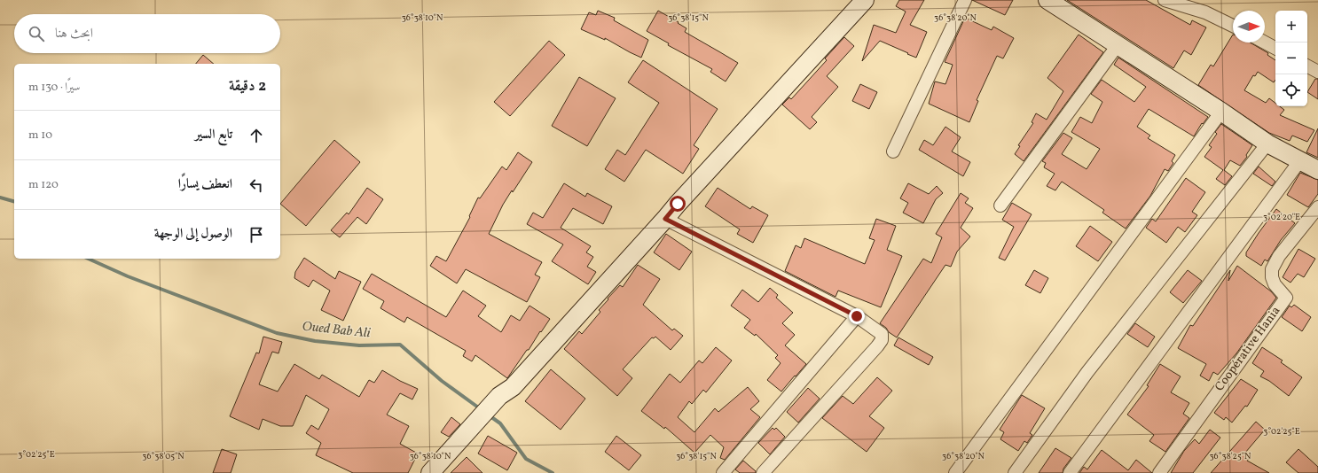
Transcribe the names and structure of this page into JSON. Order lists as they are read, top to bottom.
{
  "streets": {
    "street": ["Coopérative Hania"]
  },
  "water": ["Oued Bab Ali"],
  "north": "right",
  "page": {
    "map_buttons": ["+", "−"],
    "search": "ابحث هنا",
    "heading": ["2 دقيقة", "سيرًا · 130 m"],
    "list": [
      ["تابع السير", "10 m"],
      ["انعطف يسارًا", "120 m"],
      "الوصول إلى الوجهة"
    ]
  },
  "coordinates": [
    "36°38'10\"N",
    "36°38'15\"N",
    "36°38'20\"N",
    "3°02'20\"E",
    "3°02'25\"E",
    "36°38'05\"N",
    "36°38'25\"N"
  ]
}
